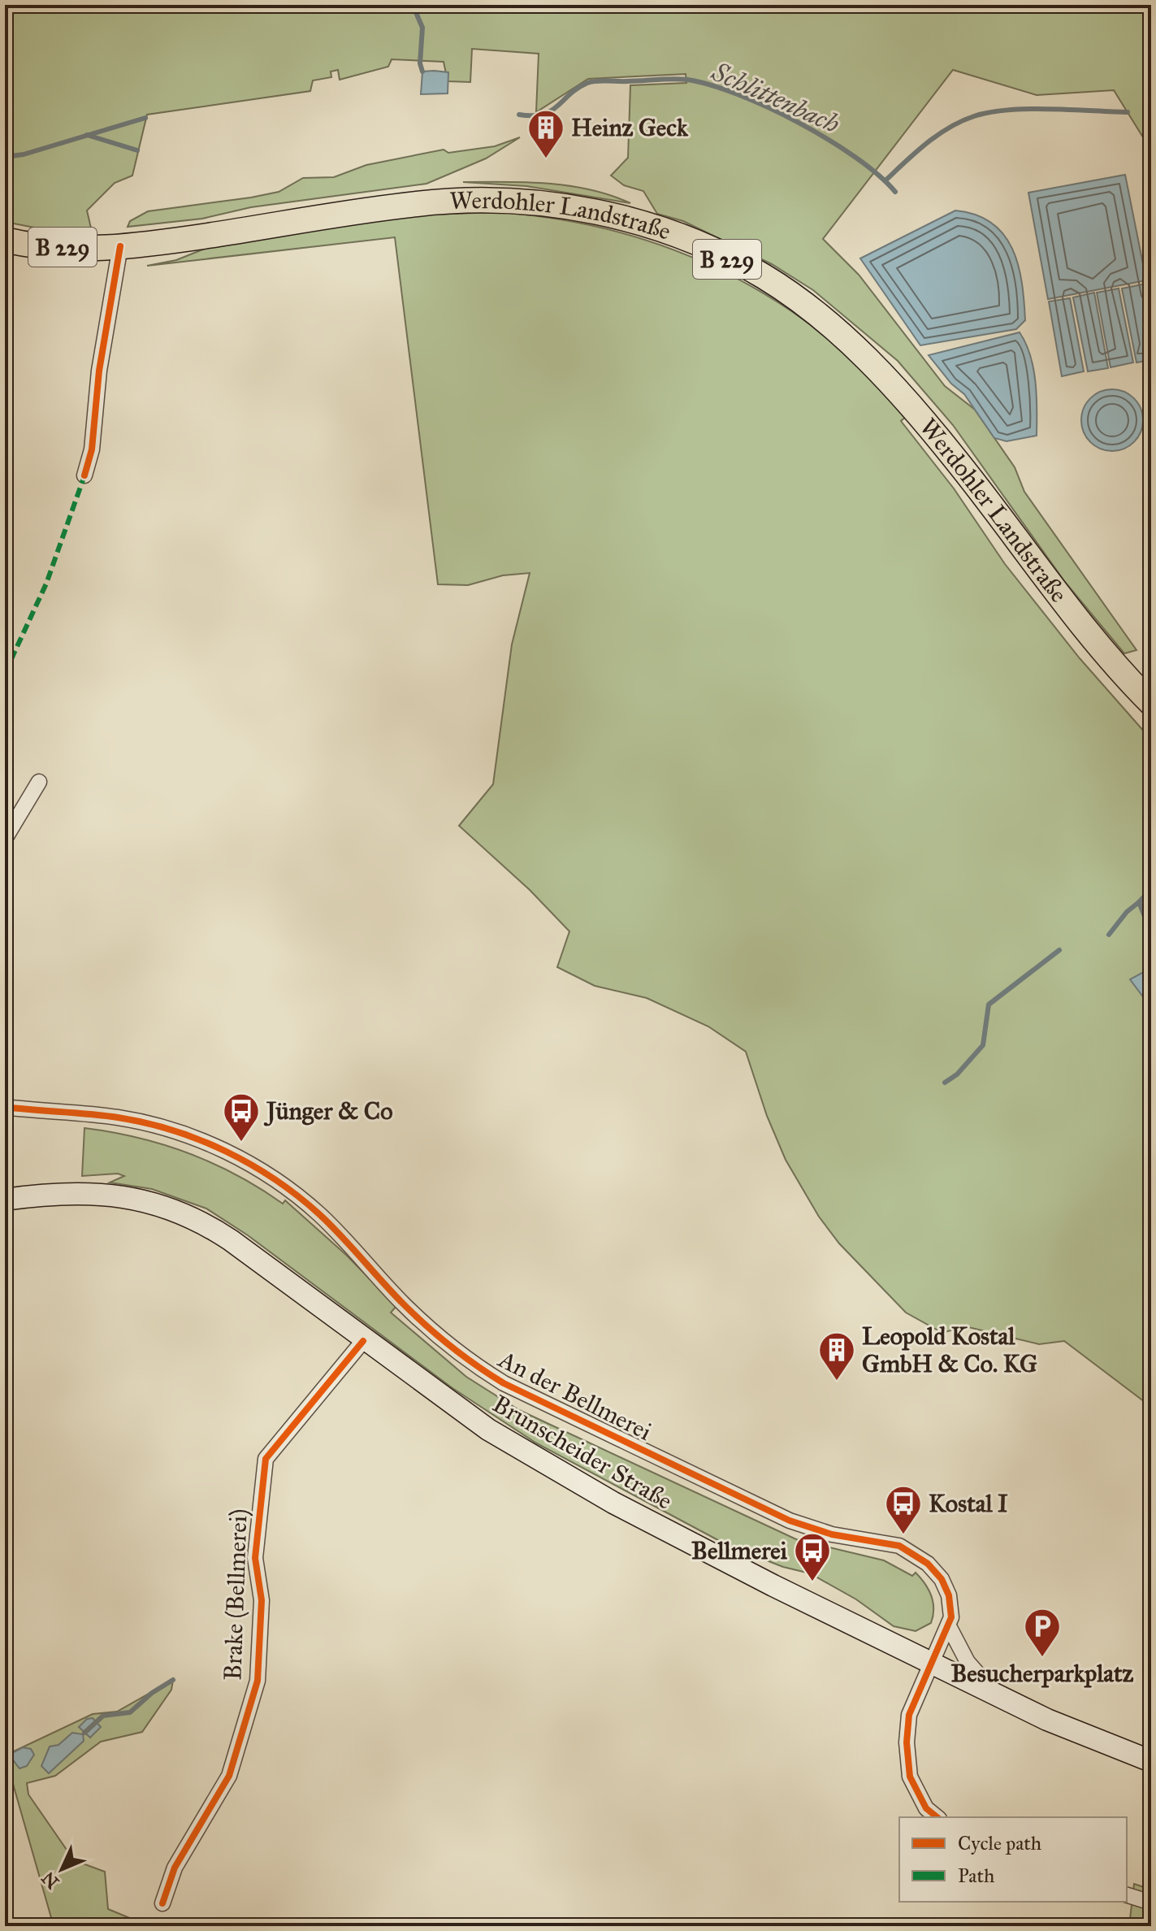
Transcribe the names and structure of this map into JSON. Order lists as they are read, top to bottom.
{
  "streets": {
    "main road": ["Werdohler Landstraße", "B 229", "Brunscheider Straße"],
    "street": ["An der Bellmerei", "Brake (Bellmerei)"]
  },
  "crossings": [
    ["An der Bellmerei", "Brunscheider Straße"],
    ["Brunscheider Straße", "Brake (Bellmerei)"]
  ],
  "water": ["Schlittenbach"],
  "places": {
    "building": ["Heinz Geck", "Leopold Kostal GmbH & Co. KG"],
    "bus stop": ["Jünger & Co", "Kostal I", "Bellmerei"],
    "parking": ["Besucherparkplatz"]
  },
  "legend": ["Cycle path", "Path"],
  "north": "bottom left"
}
